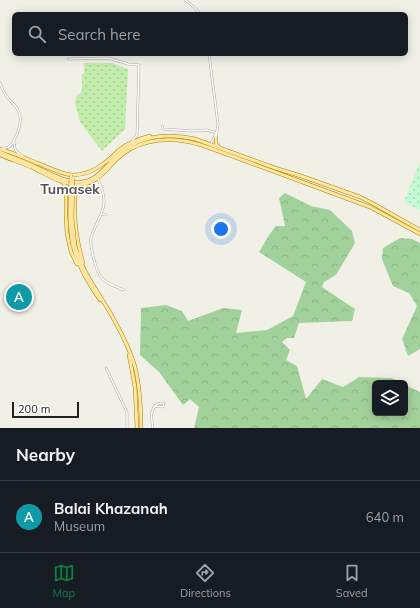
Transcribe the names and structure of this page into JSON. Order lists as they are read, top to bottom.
{
  "districts": ["Tumasek"],
  "scale_bar": "200 m",
  "page": {
    "search": "Search here",
    "pins": "A",
    "scale": "200 m",
    "heading": "Nearby",
    "list": [
      {
        "mark": "A",
        "name": "Balai Khazanah",
        "note": "Museum",
        "value": "640 m"
      }
    ],
    "nav": ["Map", "Directions", "Saved"]
  }
}
